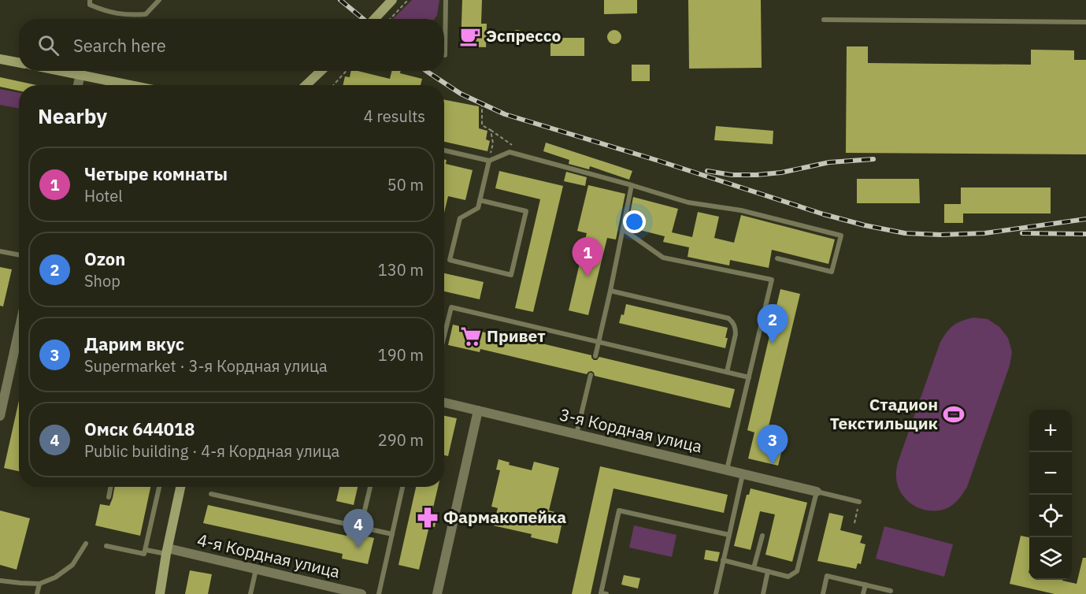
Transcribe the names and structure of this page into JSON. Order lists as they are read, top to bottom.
{
  "streets": {
    "street": ["3-я Кордная улица", "4-я Кордная улица"]
  },
  "places": {
    "cafe": ["Эспрессо"],
    "supermarket": ["Привет"],
    "sports": ["Стадион Текстильщик"],
    "pharmacy": ["Фармакопейка"]
  },
  "page": {
    "search": "Search here",
    "heading": ["Nearby", "4 results"],
    "list": [
      {
        "mark": "1",
        "name": "Четыре комнаты",
        "note": "Hotel",
        "value": "50 m"
      },
      {
        "mark": "2",
        "name": "Ozon",
        "note": "Shop",
        "value": "130 m"
      },
      {
        "mark": "3",
        "name": "Дарим вкус",
        "note": "Supermarket · 3-я Кордная улица",
        "value": "190 m"
      },
      {
        "mark": "4",
        "name": "Омск 644018",
        "note": "Public building · 4-я Кордная улица",
        "value": "290 m"
      }
    ],
    "pins": [
      "1",
      "2",
      "3",
      "4"
    ],
    "map_buttons": ["+", "−"]
  }
}
